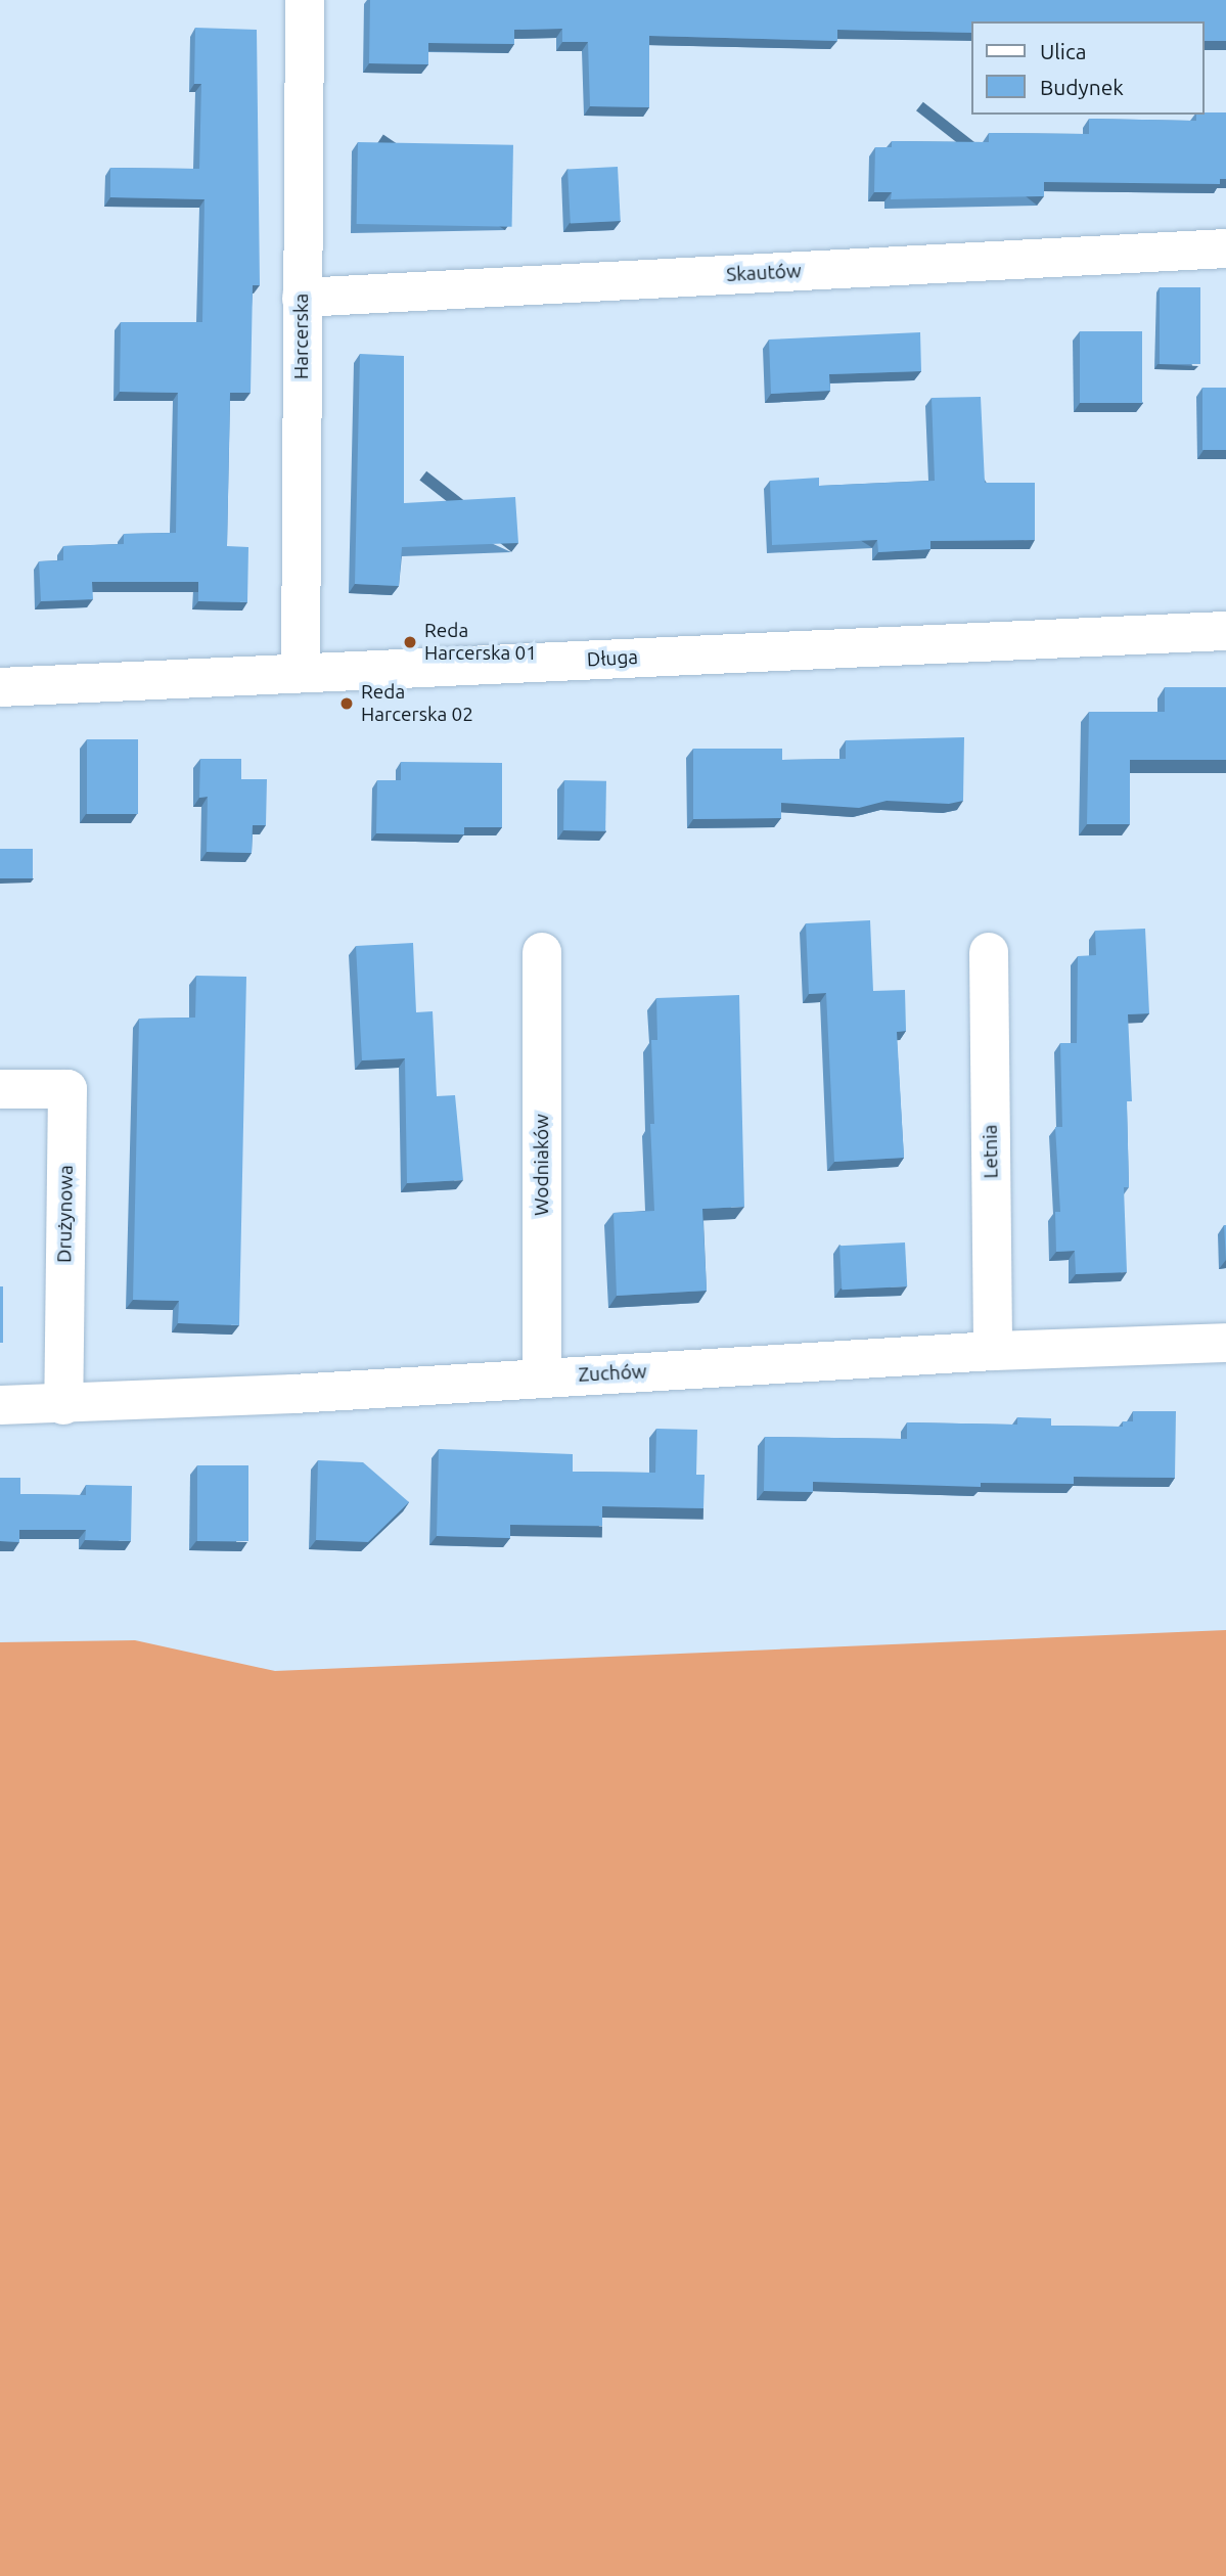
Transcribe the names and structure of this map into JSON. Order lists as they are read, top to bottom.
{
  "streets": {
    "street": [
      "Skautów",
      "Harcerska",
      "Długa",
      "Letnia",
      "Wodniaków",
      "Drużynowa",
      "Zuchów"
    ]
  },
  "crossings": [
    ["Skautów", "Harcerska"],
    ["Harcerska", "Długa"],
    ["Letnia", "Zuchów"],
    ["Wodniaków", "Zuchów"],
    ["Drużynowa", "Zuchów"]
  ],
  "places": ["Reda Harcerska 01", "Reda Harcerska 02"],
  "legend": ["Ulica", "Budynek"]
}
